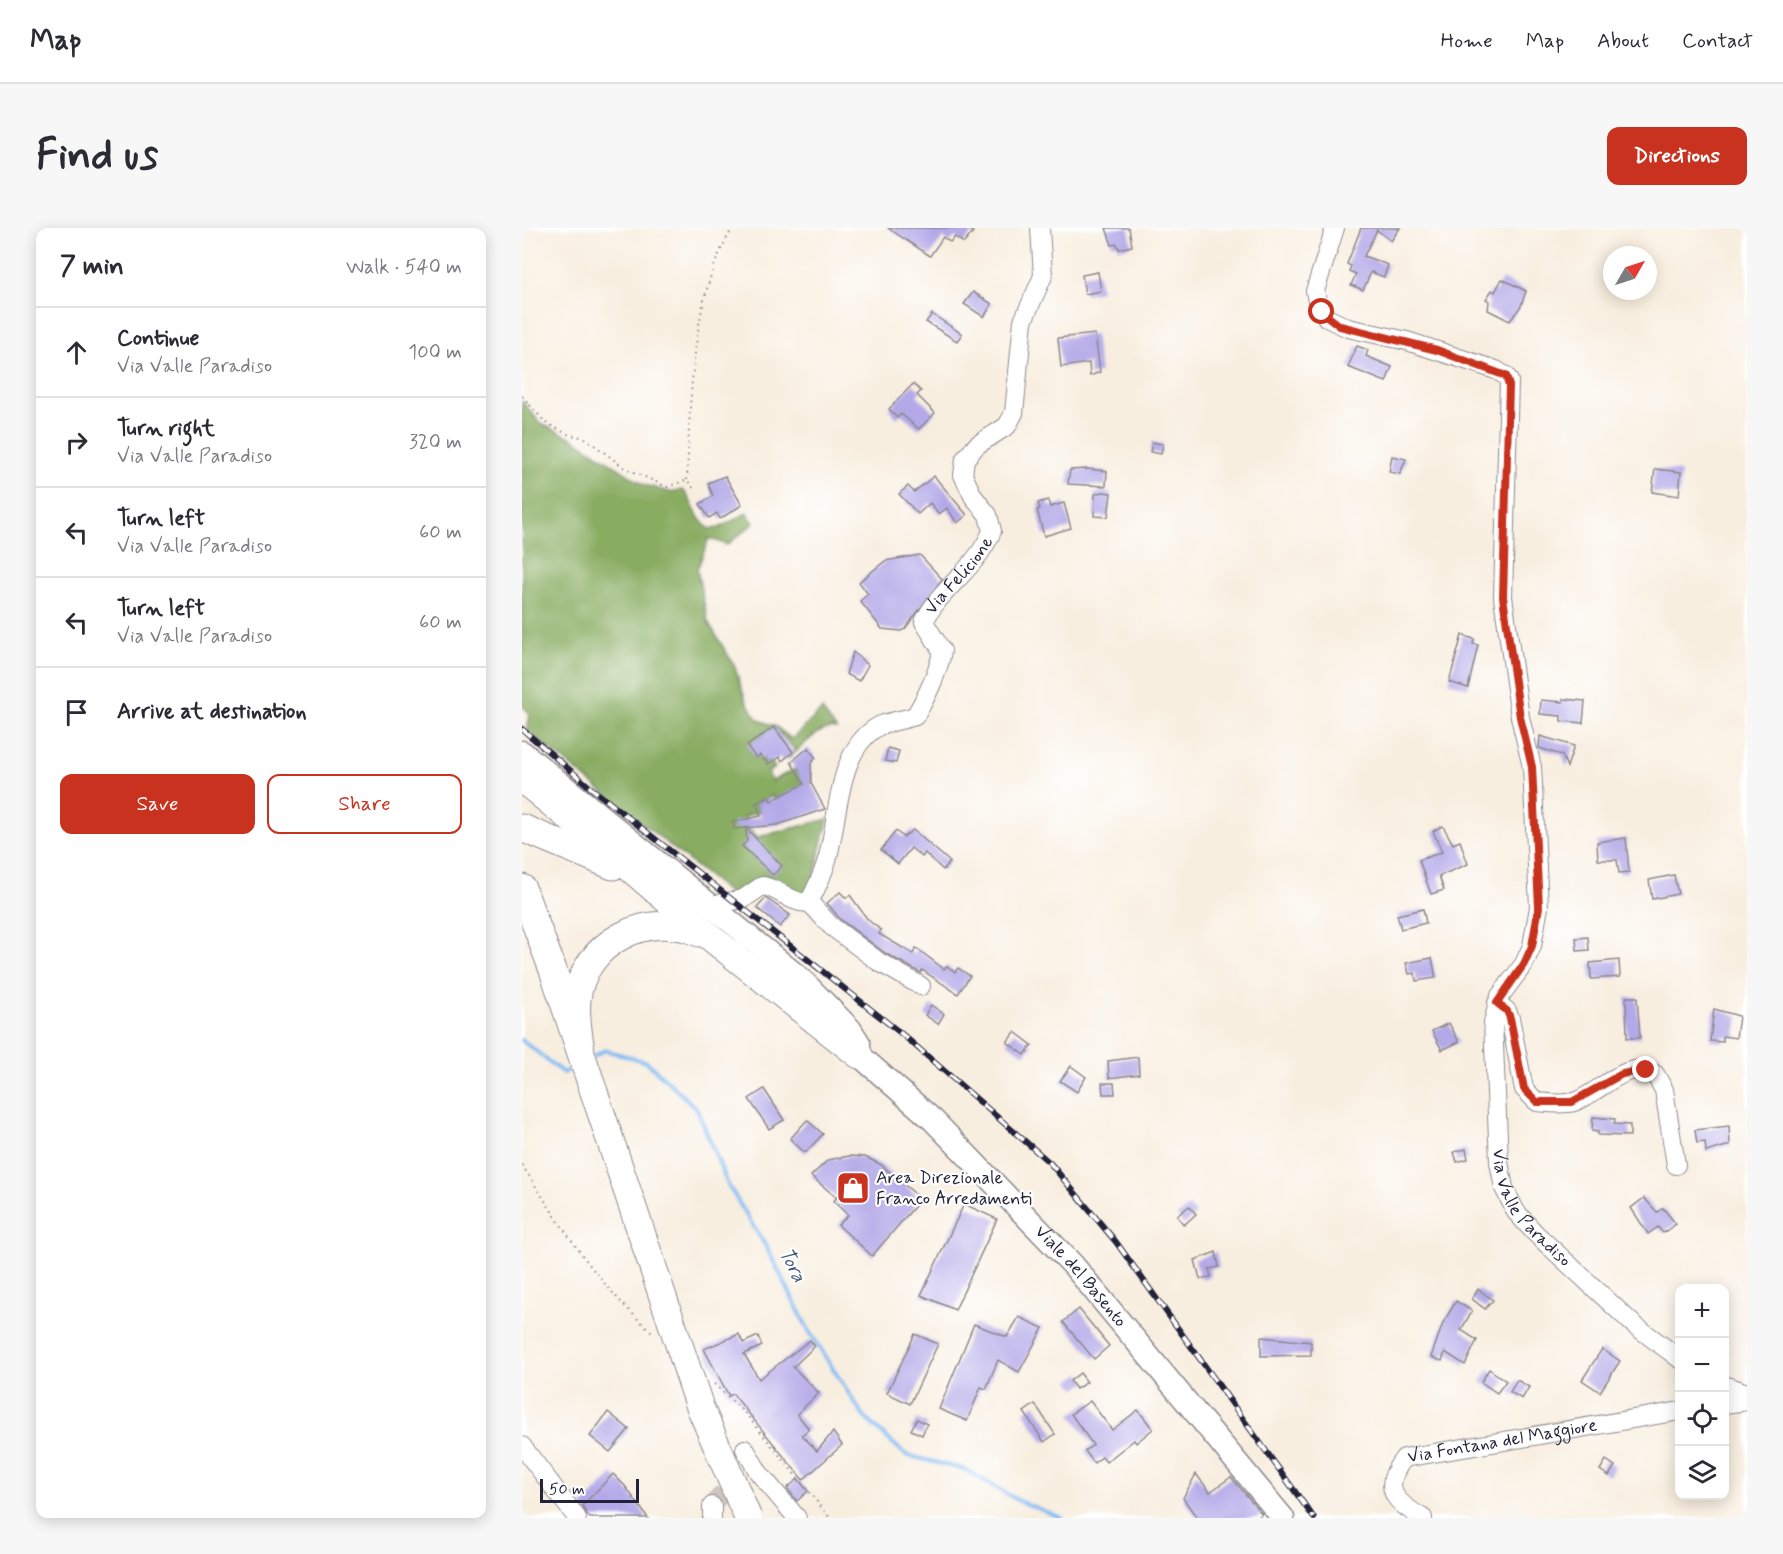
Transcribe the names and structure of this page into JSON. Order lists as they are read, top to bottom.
{
  "streets": {
    "main road": ["Viale del Basento"],
    "street": ["Via Felicione", "Via Valle Paradiso", "Via Fontana del Maggiore"]
  },
  "water": ["Tora"],
  "places": {
    "shop": ["Area Direzionale Franco Arredamenti"]
  },
  "scale_bar": "50 m",
  "north": "top right",
  "page": {
    "header": "Map",
    "nav": [
      "Home",
      "Map",
      "About",
      "Contact"
    ],
    "buttons": [
      "Directions",
      ["Save", "Share"]
    ],
    "title": "Find us",
    "heading": ["7 min", "Walk · 540 m"],
    "list": [
      ["Continue", "Via Valle Paradiso", "100 m"],
      ["Turn right", "Via Valle Paradiso", "320 m"],
      ["Turn left", "Via Valle Paradiso", "60 m"],
      ["Turn left", "Via Valle Paradiso", "60 m"],
      "Arrive at destination"
    ],
    "map_buttons": ["+", "−"],
    "scale": "50 m"
  }
}
